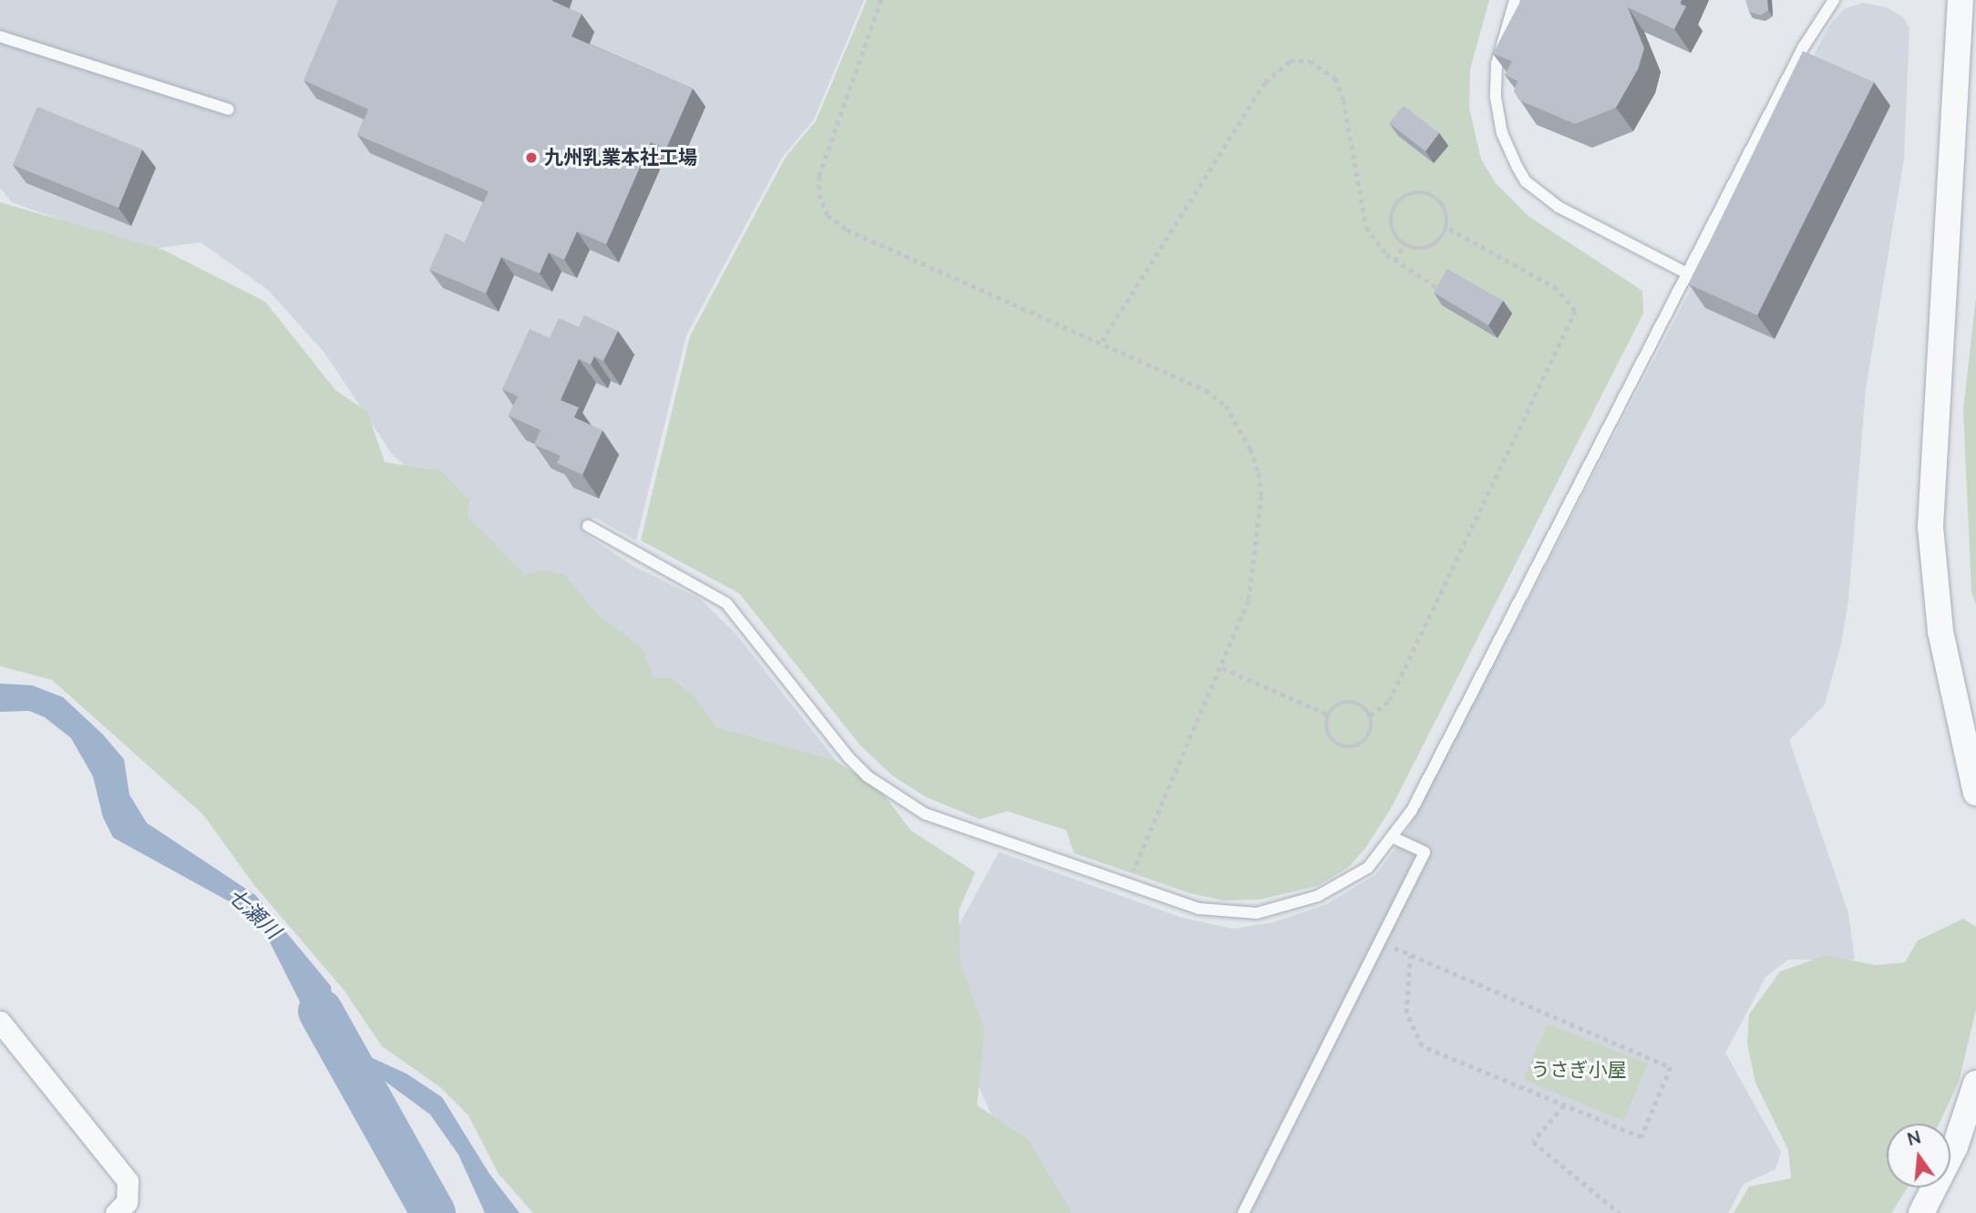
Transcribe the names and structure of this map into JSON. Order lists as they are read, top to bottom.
{
  "water": ["七瀬川"],
  "parks": ["うさぎ小屋"],
  "places": ["九州乳業本社工場"],
  "north": "top"
}
